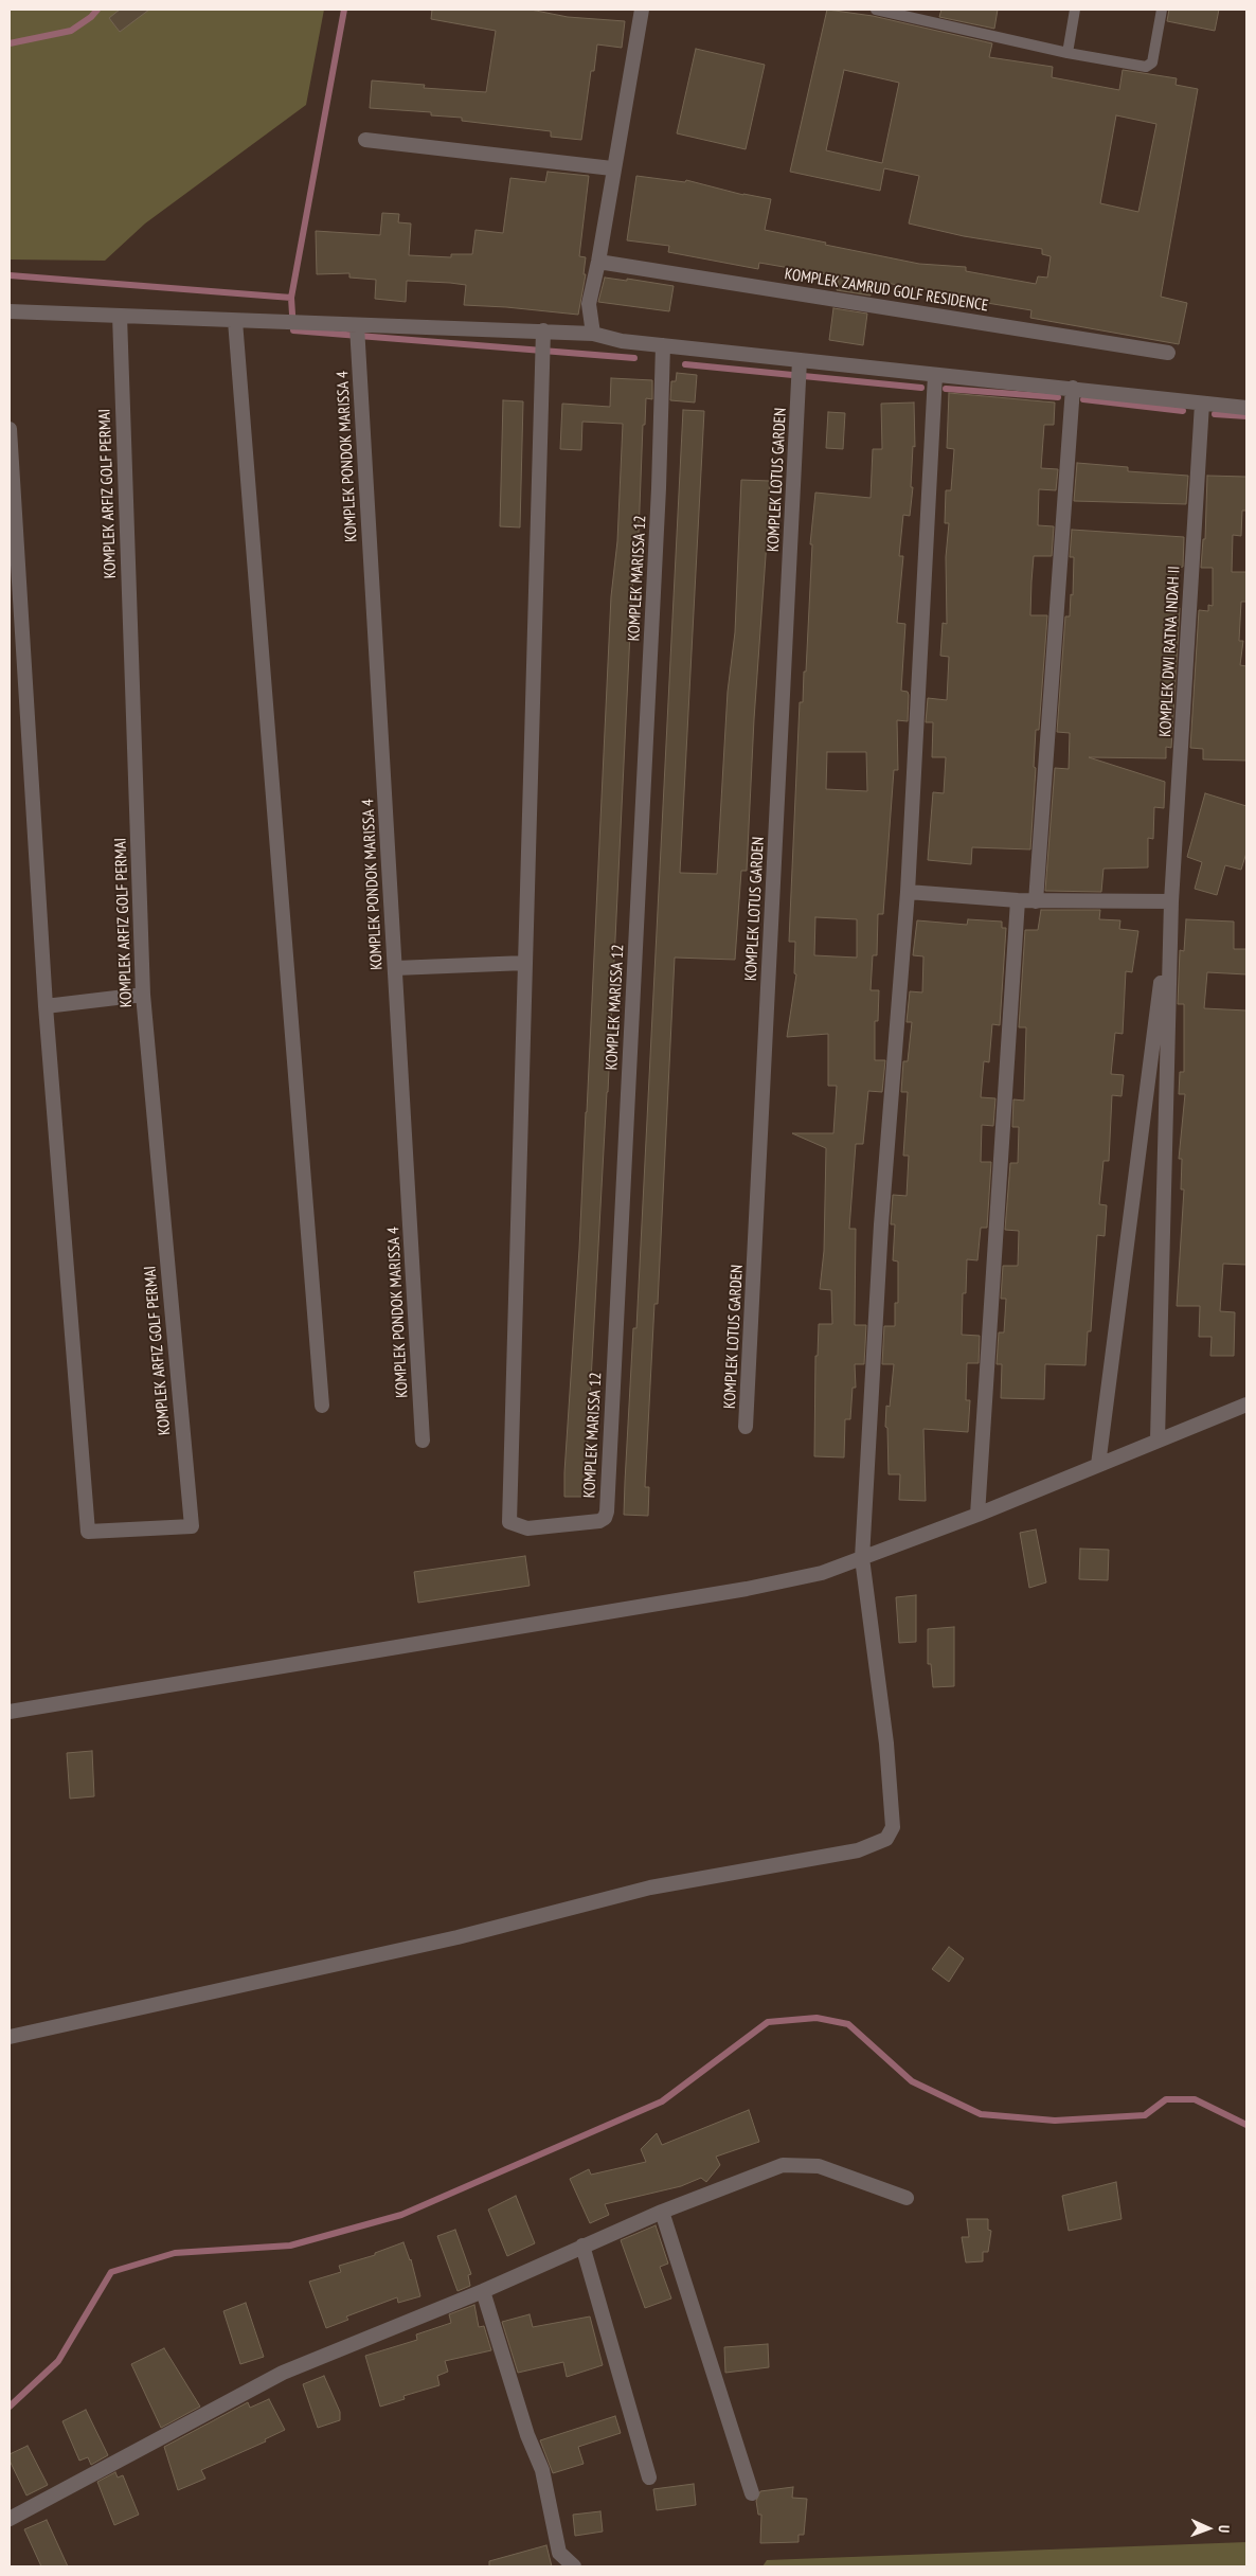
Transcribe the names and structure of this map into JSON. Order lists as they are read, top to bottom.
{
  "streets": {
    "street": [
      "KOMPLEK ZAMRUD GOLF RESIDENCE",
      "KOMPLEK PONDOK MARISSA 4",
      "KOMPLEK LOTUS GARDEN",
      "KOMPLEK ARFIZ GOLF PERMAI",
      "KOMPLEK MARISSA 12",
      "KOMPLEK DWI RATNA INDAH II"
    ]
  },
  "north": "right"
}
